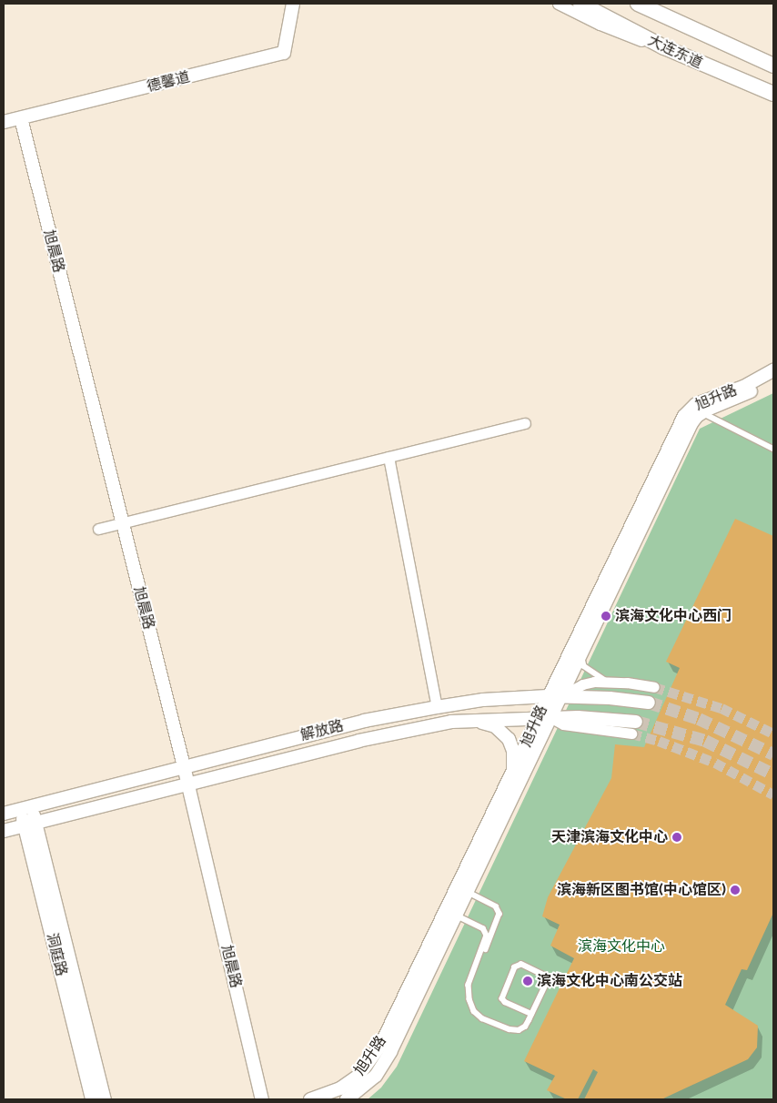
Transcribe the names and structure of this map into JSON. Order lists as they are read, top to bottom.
{
  "streets": {
    "main road": ["大连东道"],
    "street": [
      "德馨道",
      "旭晨路",
      "旭升路",
      "解放路",
      "洞庭路"
    ]
  },
  "crossings": [
    ["德馨道", "旭晨路"],
    ["旭晨路", "解放路"],
    ["旭升路", "解放路"],
    ["解放路", "洞庭路"]
  ],
  "parks": ["滨海文化中心"],
  "places": [
    "滨海文化中心西门",
    "天津滨海文化中心",
    "滨海新区图书馆(中心馆区)",
    "滨海文化中心南公交站"
  ]
}
